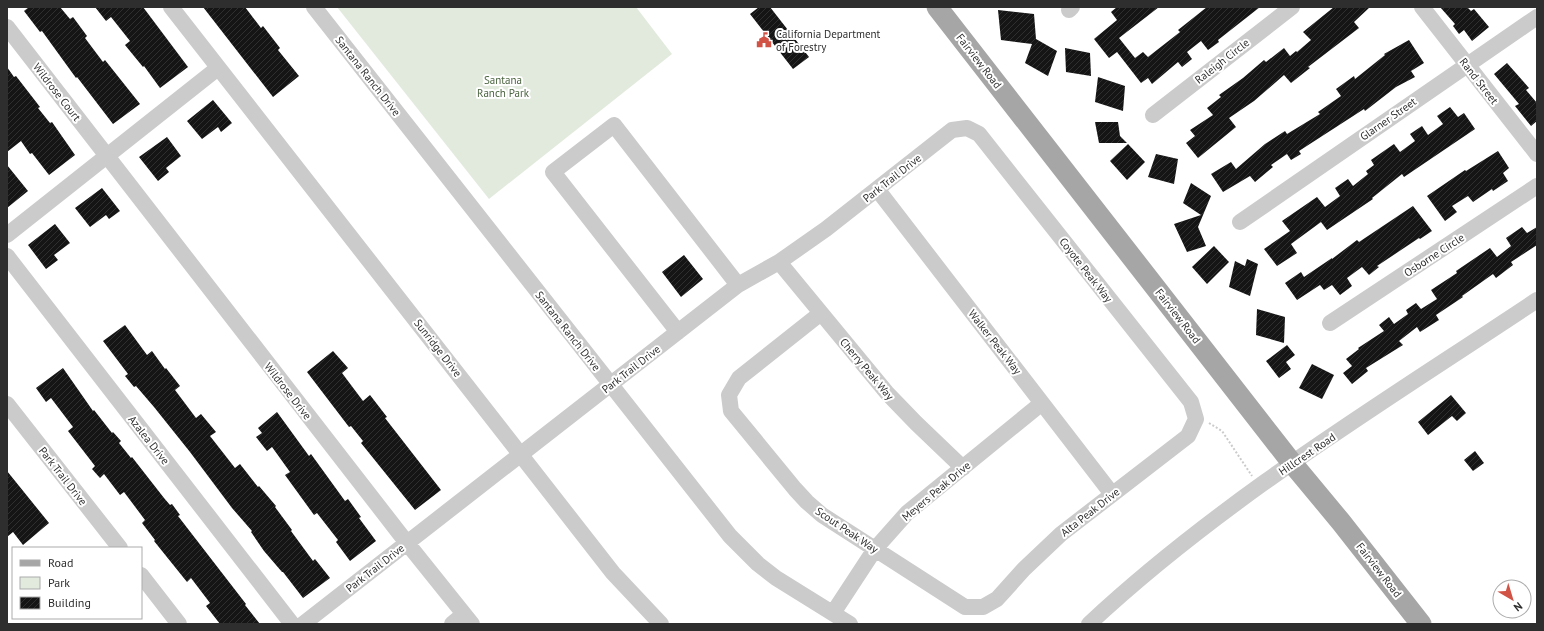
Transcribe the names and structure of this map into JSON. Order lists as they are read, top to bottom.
{
  "streets": {
    "main road": ["Fairview Road"],
    "street": [
      "Raleigh Circle",
      "Santana Ranch Drive",
      "Rand Street",
      "Wildrose Court",
      "Glarner Street",
      "Park Trail Drive",
      "Osborne Circle",
      "Coyote Peak Way",
      "Walker Peak Way",
      "Sunridge Drive",
      "Cherry Peak Way",
      "Wildrose Drive",
      "Azalea Drive",
      "Hillcrest Road",
      "Meyers Peak Drive",
      "Alta Peak Drive",
      "Scout Peak Way"
    ]
  },
  "crossings": [
    ["Fairview Road", "Hillcrest Road"],
    ["Santana Ranch Drive", "Park Trail Drive"],
    ["Santana Ranch Drive", "Meyers Peak Drive"],
    ["Rand Street", "Glarner Street"],
    ["Wildrose Court", "Wildrose Drive"],
    ["Park Trail Drive", "Coyote Peak Way"],
    ["Park Trail Drive", "Walker Peak Way"],
    ["Park Trail Drive", "Sunridge Drive"],
    ["Park Trail Drive", "Cherry Peak Way"],
    ["Park Trail Drive", "Wildrose Drive"],
    ["Coyote Peak Way", "Alta Peak Drive"],
    ["Walker Peak Way", "Meyers Peak Drive"],
    ["Walker Peak Way", "Alta Peak Drive"],
    ["Cherry Peak Way", "Meyers Peak Drive"],
    ["Cherry Peak Way", "Scout Peak Way"],
    ["Meyers Peak Drive", "Scout Peak Way"],
    ["Alta Peak Drive", "Scout Peak Way"]
  ],
  "parks": ["Santana Ranch Park"],
  "places": {
    "public building": ["California Department of Forestry"]
  },
  "legend": ["Road", "Park", "Building"],
  "north": "bottom right"
}
